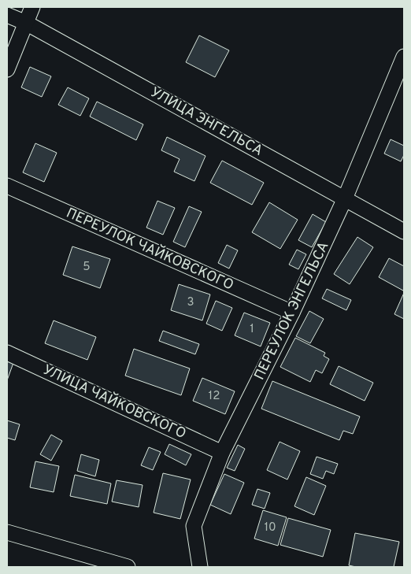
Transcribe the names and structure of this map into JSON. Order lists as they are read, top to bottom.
{
  "streets": {
    "street": [
      "УЛИЦА ЭНГЕЛЬСА",
      "ПЕРЕУЛОК ЧАЙКОВСКОГО",
      "ПЕРЕУЛОК ЭНГЕЛЬСА",
      "УЛИЦА ЧАЙКОВСКОГО"
    ]
  },
  "crossings": [
    ["УЛИЦА ЭНГЕЛЬСА", "ПЕРЕУЛОК ЭНГЕЛЬСА"],
    ["ПЕРЕУЛОК ЧАЙКОВСКОГО", "ПЕРЕУЛОК ЭНГЕЛЬСА"],
    ["ПЕРЕУЛОК ЭНГЕЛЬСА", "УЛИЦА ЧАЙКОВСКОГО"]
  ],
  "house_numbers": [
    "5",
    "3",
    "1",
    "12",
    "10"
  ]
}
